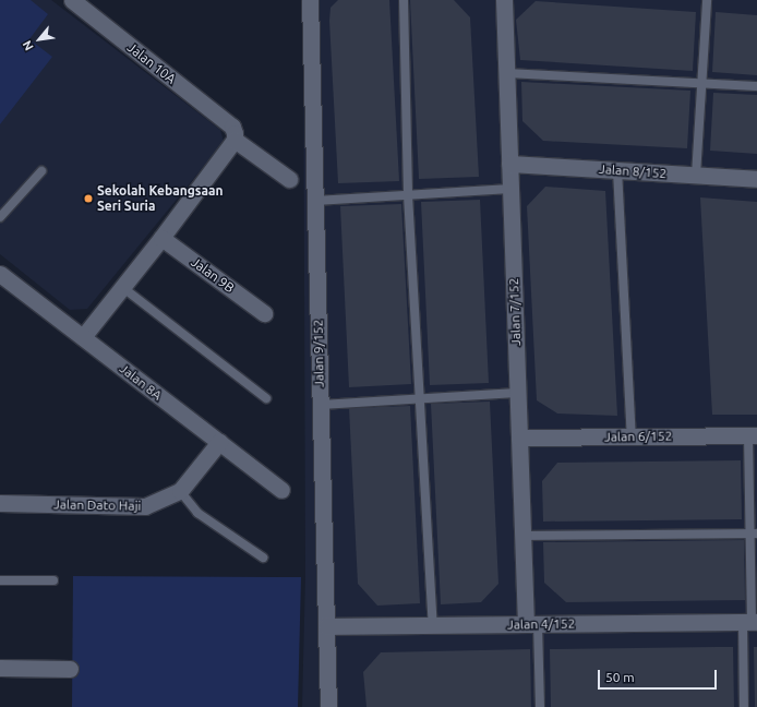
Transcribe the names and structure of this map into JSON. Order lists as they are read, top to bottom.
{
  "streets": {
    "street": [
      "Jalan 10A",
      "Jalan 8/152",
      "Jalan 9B",
      "Jalan 7/152",
      "Jalan 9/152",
      "Jalan 8A",
      "Jalan 6/152",
      "Jalan Dato Haji",
      "Jalan 4/152"
    ]
  },
  "crossings": [
    ["Jalan 8/152", "Jalan 7/152"],
    ["Jalan 7/152", "Jalan 6/152"],
    ["Jalan 7/152", "Jalan 4/152"],
    ["Jalan 9/152", "Jalan 4/152"],
    ["Jalan 8A", "Jalan Dato Haji"]
  ],
  "places": ["Sekolah Kebangsaan Seri Suria"],
  "scale_bar": "50 m",
  "north": "bottom left"
}
